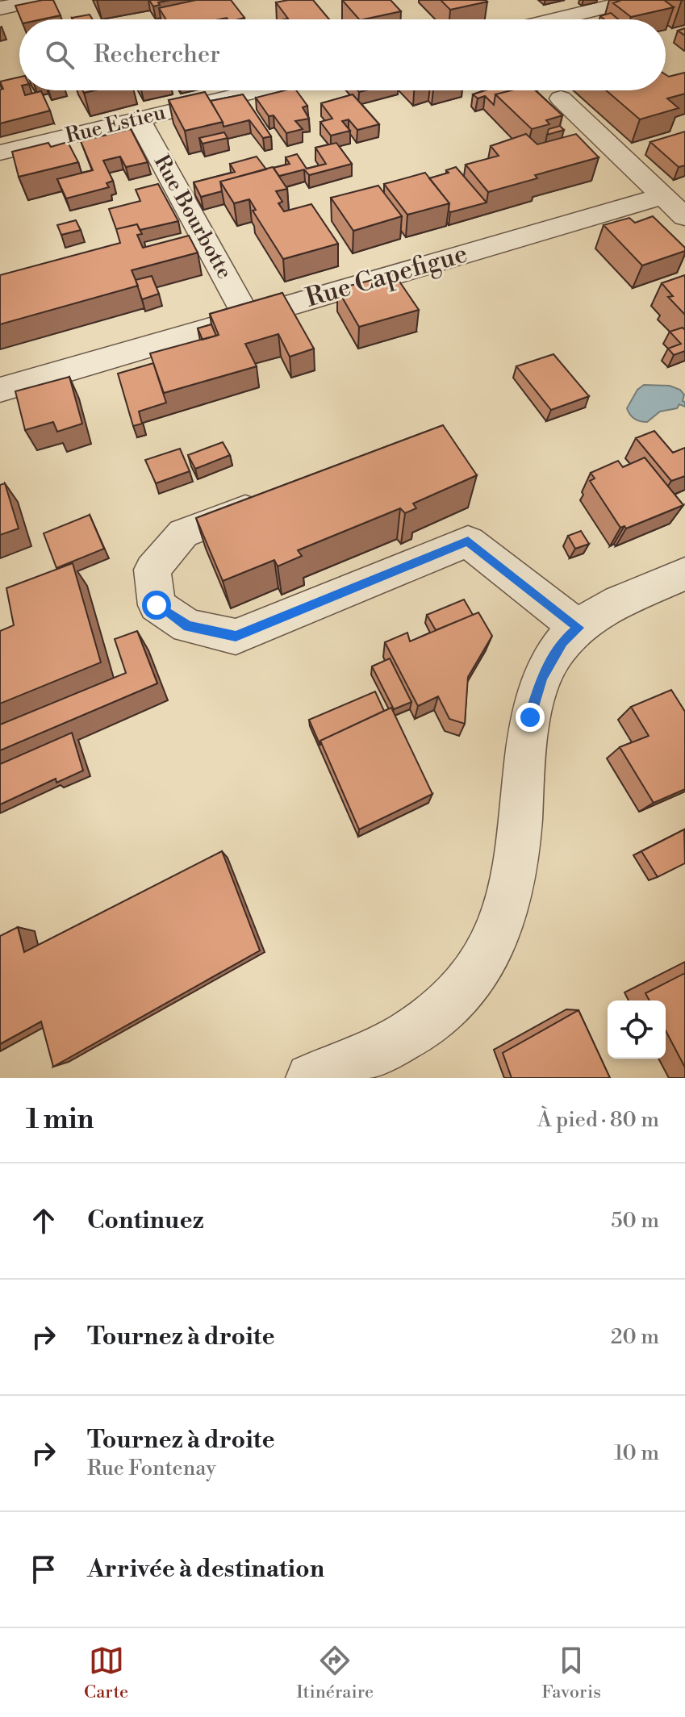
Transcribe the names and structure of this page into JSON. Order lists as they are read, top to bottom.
{
  "streets": {
    "street": ["Rue Estieu", "Rue Bourbotte", "Rue Capefigue"]
  },
  "crossings": [
    ["Rue Estieu", "Rue Bourbotte"],
    ["Rue Bourbotte", "Rue Capefigue"]
  ],
  "page": {
    "search": "Rechercher",
    "heading": ["1 min", "À pied · 80 m"],
    "list": [
      ["Continuez", "50 m"],
      ["Tournez à droite", "20 m"],
      ["Tournez à droite", "Rue Fontenay", "10 m"],
      "Arrivée à destination"
    ],
    "nav": ["Carte", "Itinéraire", "Favoris"]
  }
}
